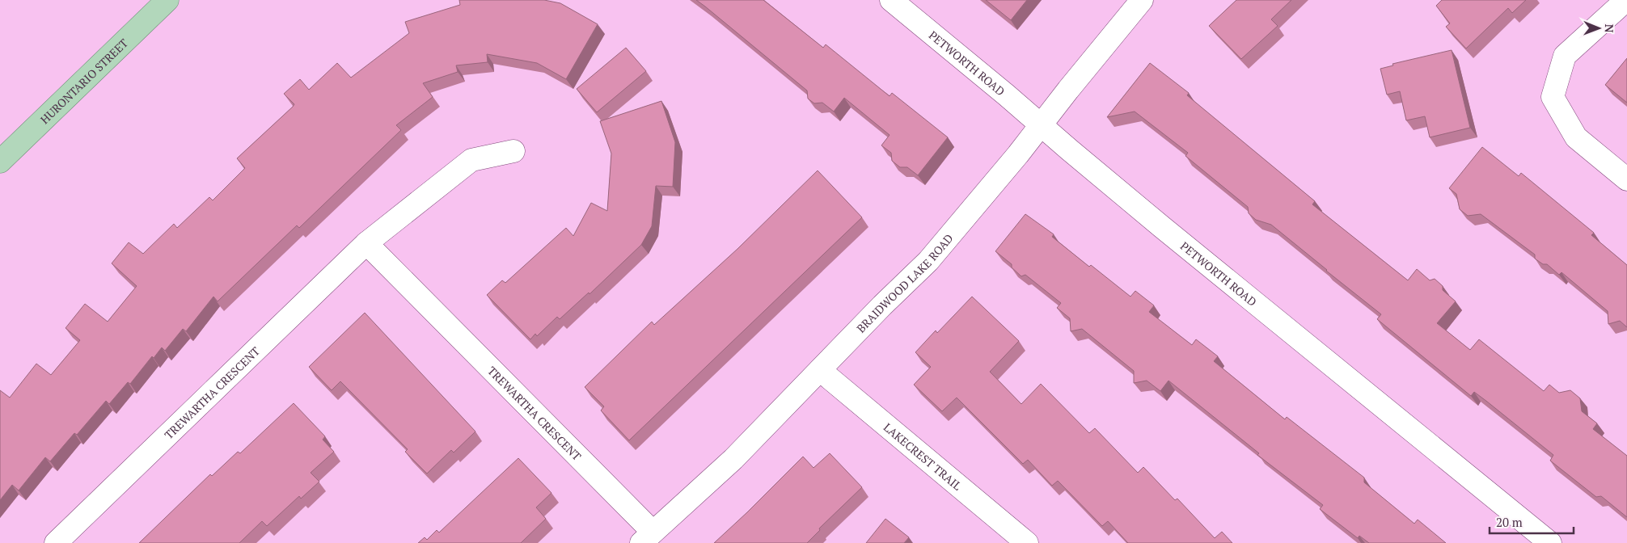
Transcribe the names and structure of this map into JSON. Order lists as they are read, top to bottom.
{
  "streets": {
    "main road": ["HURONTARIO STREET"],
    "street": [
      "PETWORTH ROAD",
      "BRAIDWOOD LAKE ROAD",
      "TREWARTHA CRESCENT",
      "LAKECREST TRAIL"
    ]
  },
  "crossings": [
    ["PETWORTH ROAD", "BRAIDWOOD LAKE ROAD"],
    ["BRAIDWOOD LAKE ROAD", "TREWARTHA CRESCENT"],
    ["BRAIDWOOD LAKE ROAD", "LAKECREST TRAIL"]
  ],
  "scale_bar": "20 m",
  "north": "right"
}
